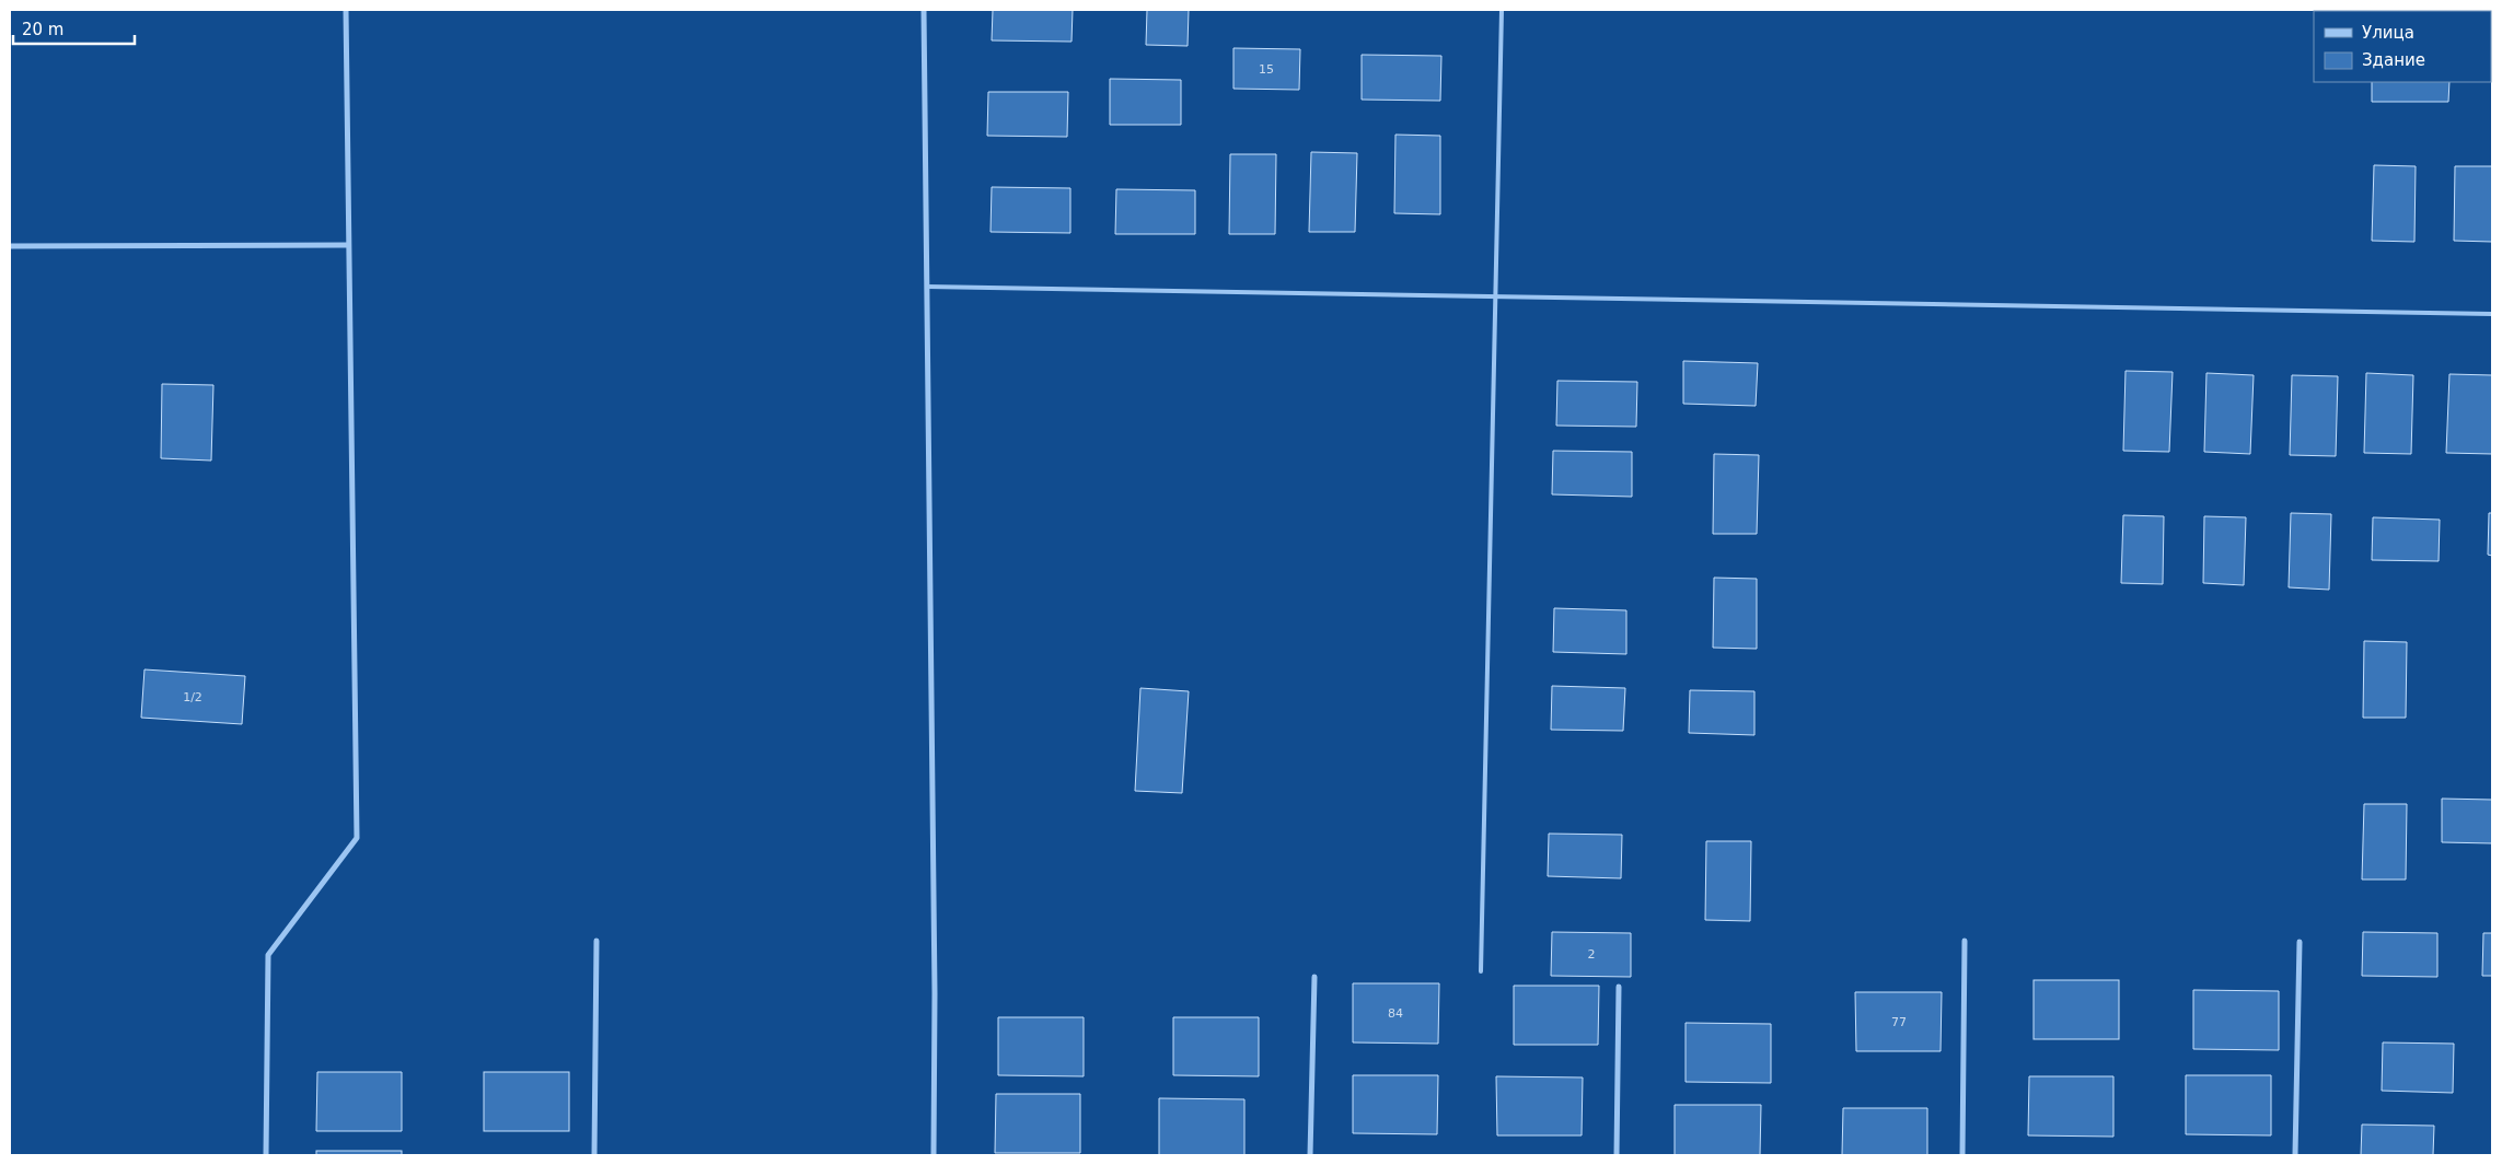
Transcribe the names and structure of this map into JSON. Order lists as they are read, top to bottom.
{
  "house_numbers": [
    "15",
    "1/2",
    "2",
    "84",
    "77"
  ],
  "legend": ["Улица", "Здание"],
  "scale_bar": "20 m"
}
